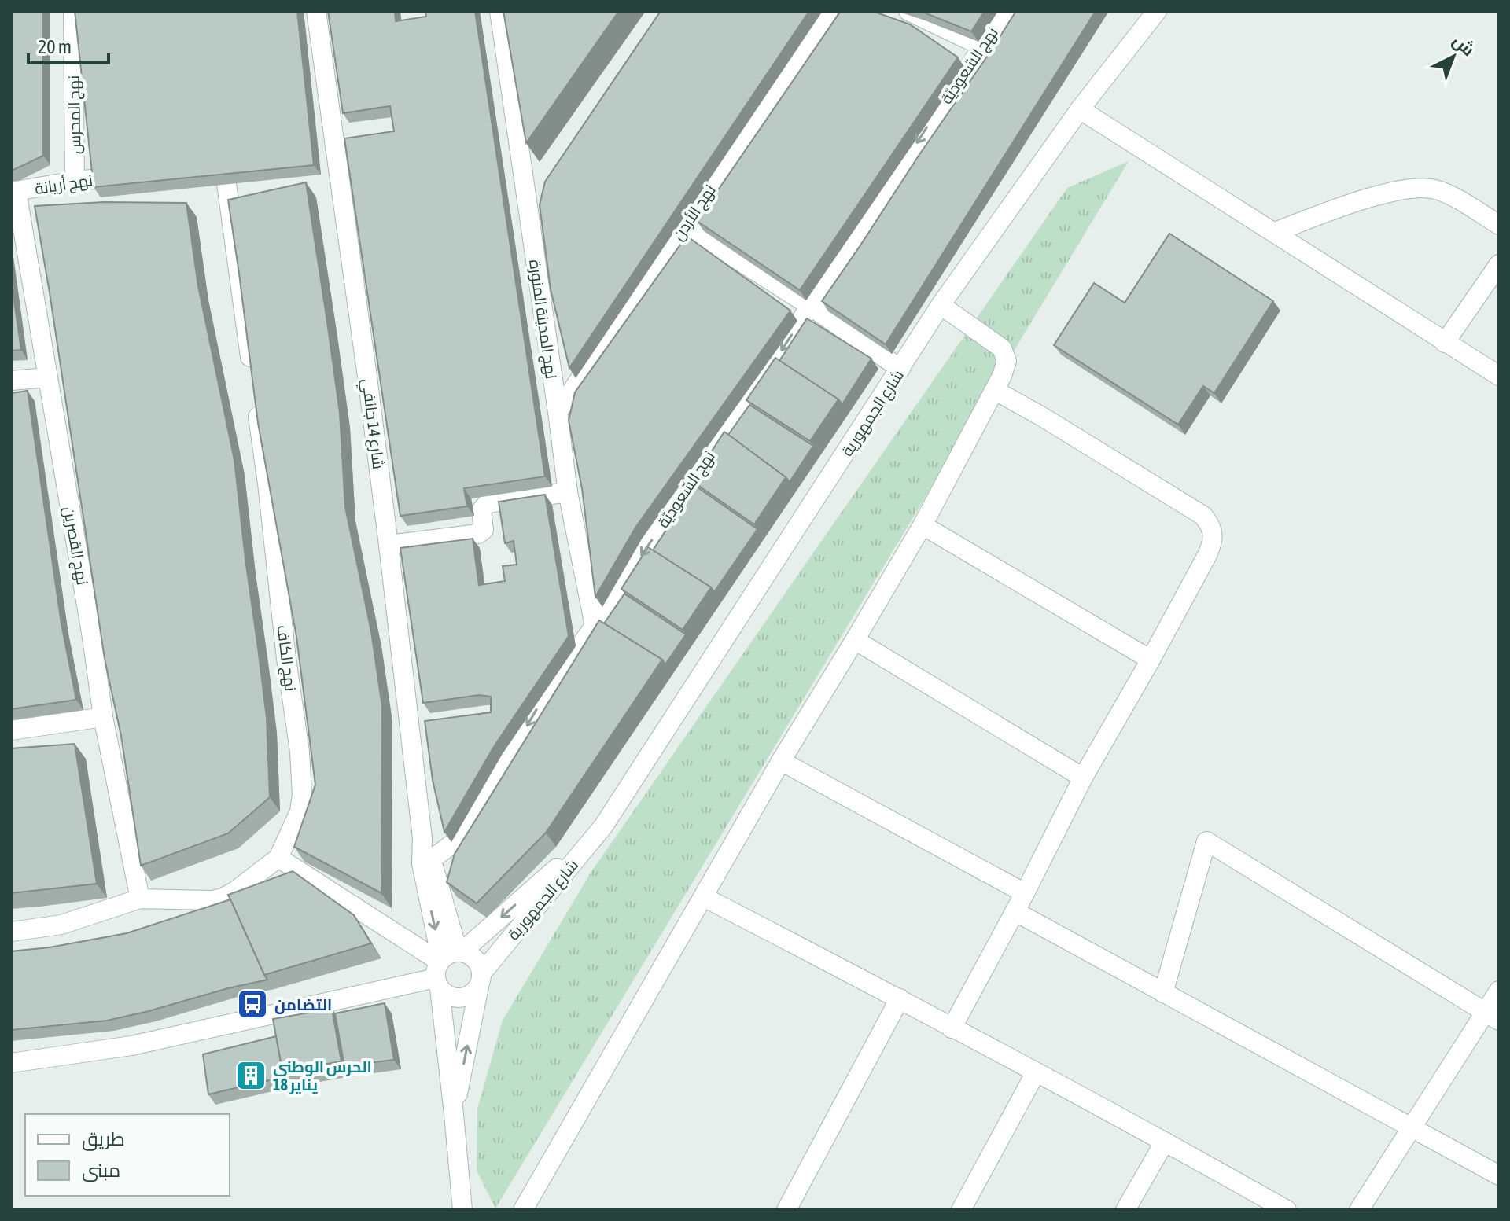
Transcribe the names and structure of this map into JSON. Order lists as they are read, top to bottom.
{
  "streets": {
    "street": [
      "نهج السّعوديّة",
      "نهج المحرس",
      "نهج أريانة",
      "نهج الأردن",
      "نهج المدينة المنورة",
      "شارع الجمهورية",
      "شارع 14 جانفي",
      "نهج القصرين",
      "نهج الكاف"
    ]
  },
  "crossings": [
    ["نهج السّعوديّة", "نهج المدينة المنورة"],
    ["نهج السّعوديّة", "شارع 14 جانفي"],
    ["نهج المحرس", "نهج أريانة"],
    ["نهج أريانة", "نهج القصرين"],
    ["نهج الأردن", "نهج المدينة المنورة"],
    ["شارع الجمهورية", "شارع 14 جانفي"],
    ["نهج القصرين", "نهج الكاف"]
  ],
  "one_way": ["نهج السّعوديّة"],
  "places": {
    "bus stop": ["التضامن"],
    "building": ["الحرس الوطني 18 يناير"]
  },
  "legend": ["طريق", "مبنى"],
  "scale_bar": "20 m",
  "north": "top right"
}
